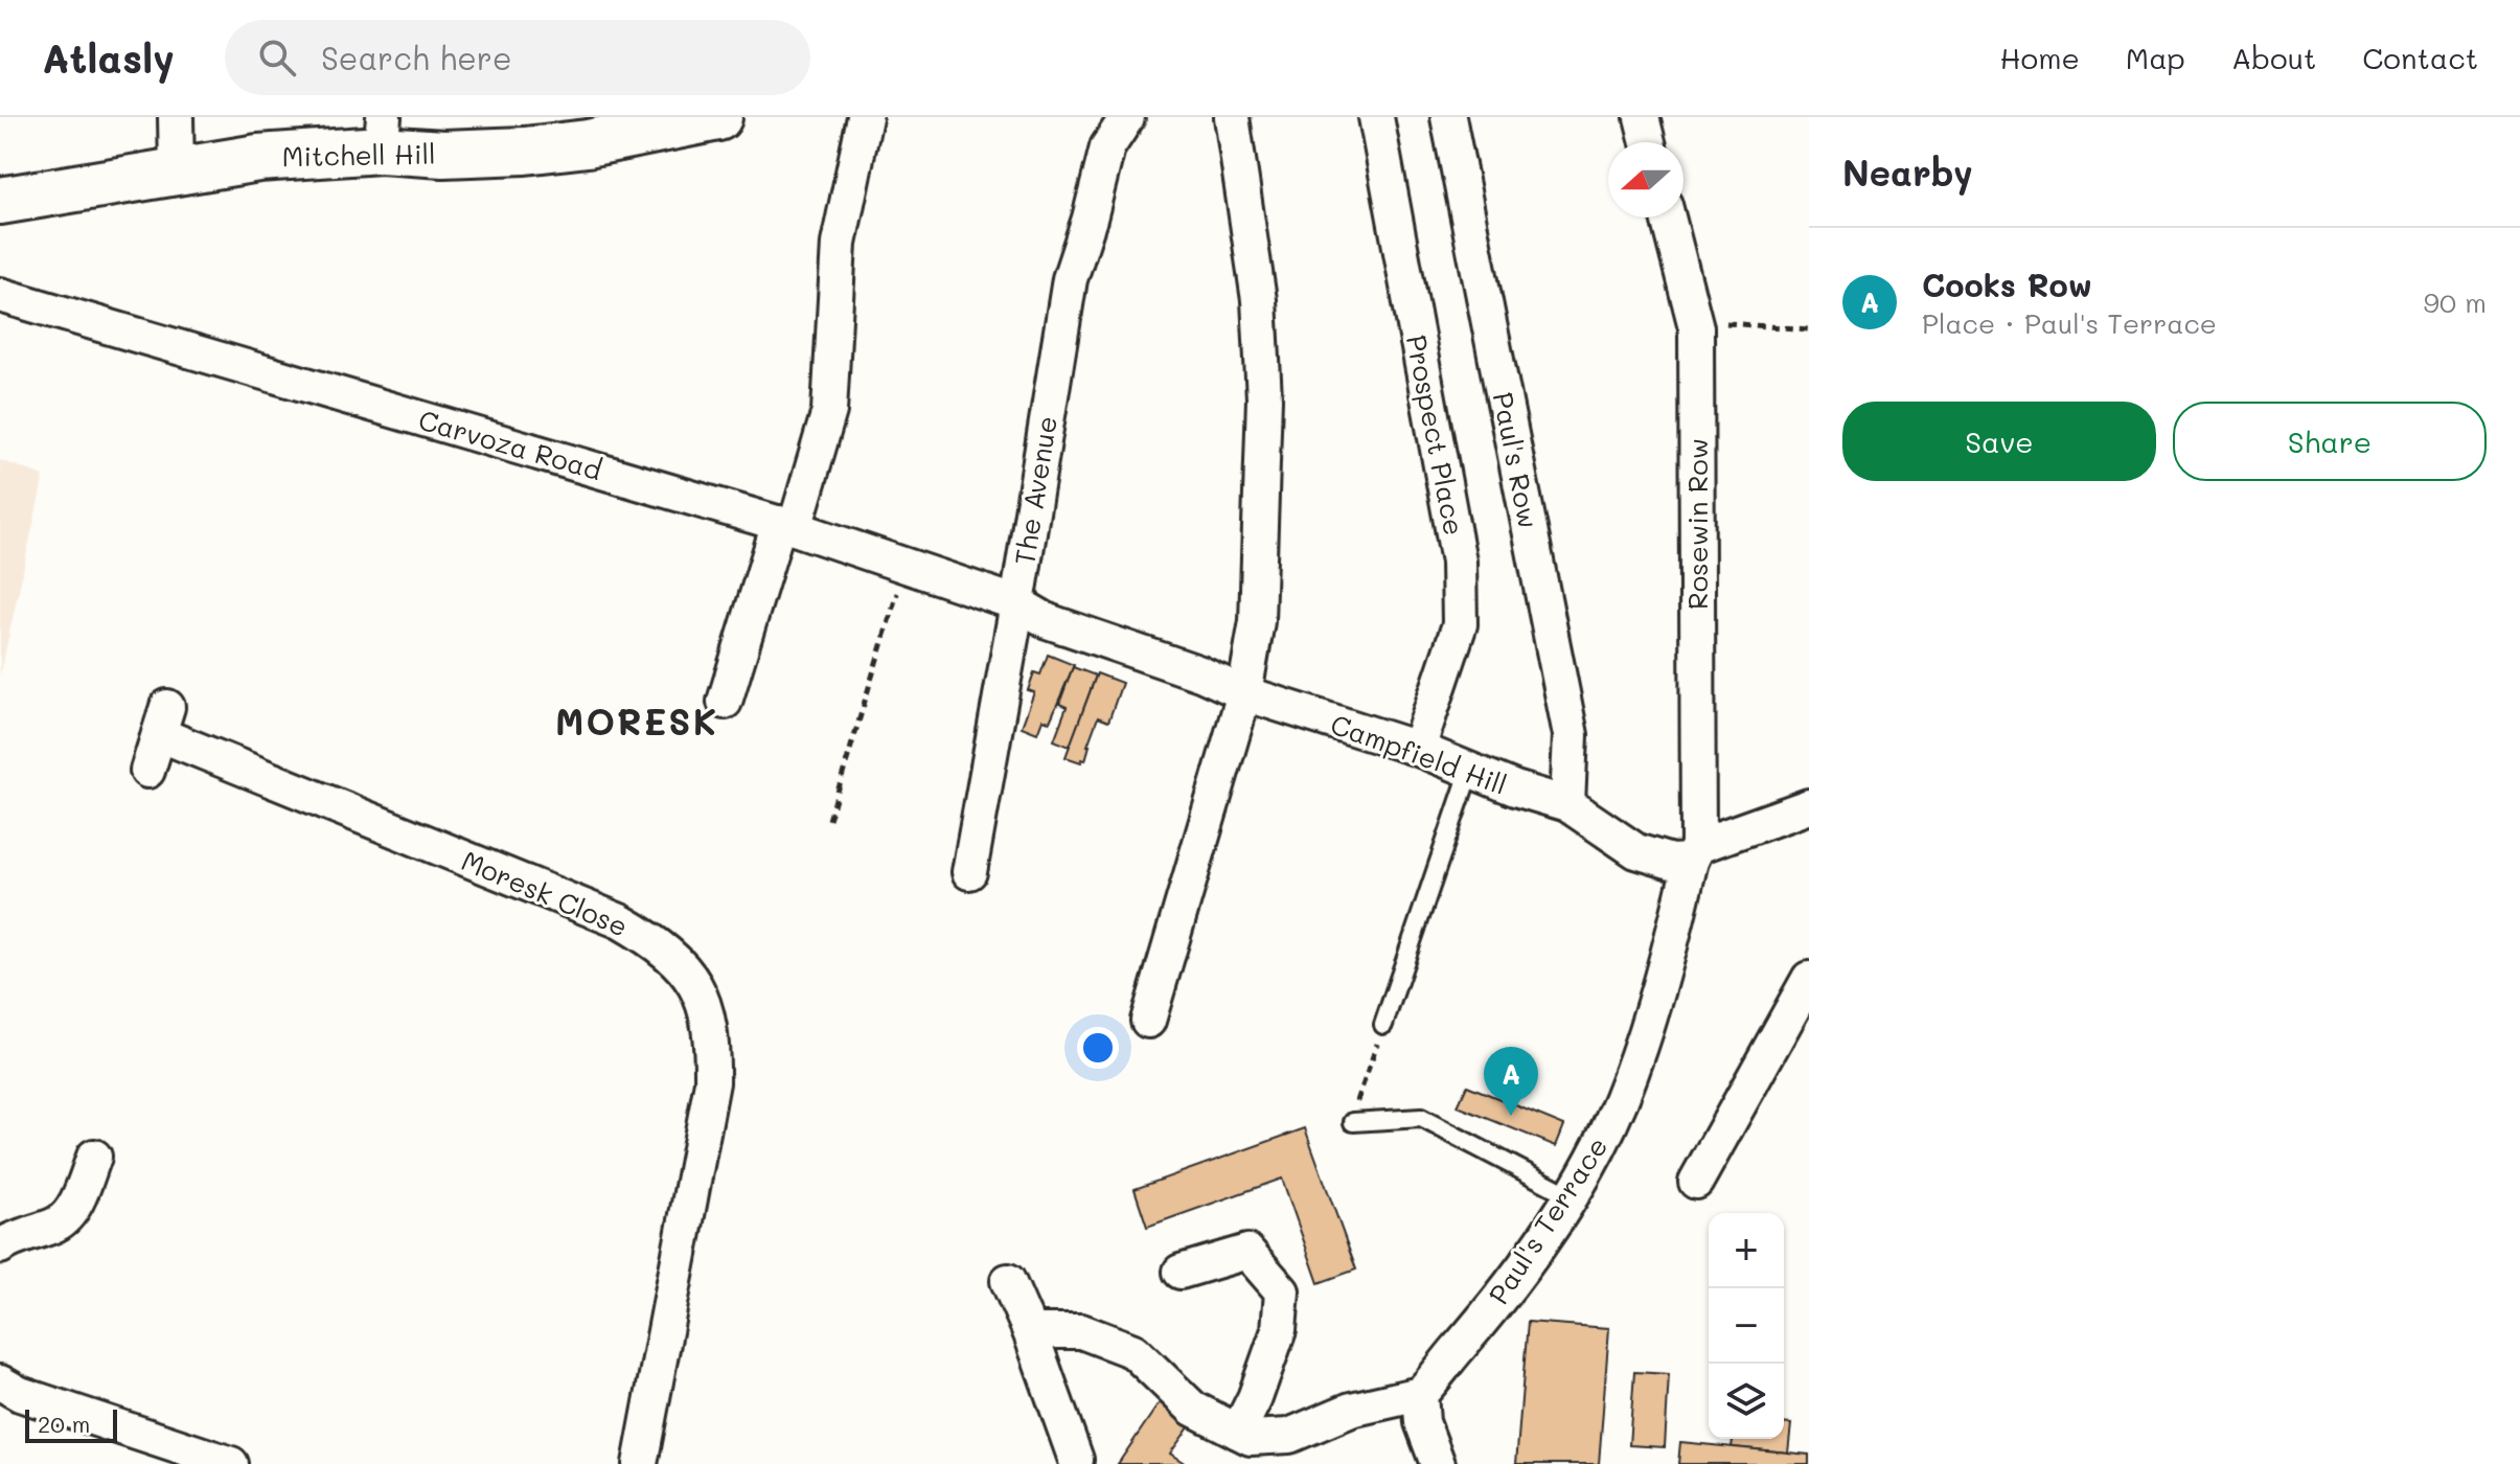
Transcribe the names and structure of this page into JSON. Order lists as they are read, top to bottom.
{
  "streets": {
    "street": [
      "Mitchell Hill",
      "Prospect Place",
      "Carvoza Road",
      "Paul's Row",
      "The Avenue",
      "Rosewin Row",
      "Campfield Hill",
      "Moresk Close",
      "Paul's Terrace"
    ]
  },
  "crossings": [
    ["Prospect Place", "Campfield Hill"],
    ["Carvoza Road", "The Avenue"],
    ["Carvoza Road", "Campfield Hill"],
    ["Paul's Row", "Campfield Hill"],
    ["The Avenue", "Campfield Hill"],
    ["Rosewin Row", "Campfield Hill"],
    ["Rosewin Row", "Paul's Terrace"],
    ["Campfield Hill", "Paul's Terrace"]
  ],
  "districts": ["MORESK"],
  "scale_bar": "20 m",
  "north": "left",
  "page": {
    "header": "Atlasly",
    "search": "Search here",
    "nav": [
      "Home",
      "Map",
      "About",
      "Contact"
    ],
    "heading": "Nearby",
    "list": [
      {
        "mark": "A",
        "name": "Cooks Row",
        "note": "Place · Paul's Terrace",
        "value": "90 m"
      }
    ],
    "buttons": ["Save", "Share"],
    "pins": "A",
    "map_buttons": ["+", "−"],
    "scale": "20 m"
  }
}
